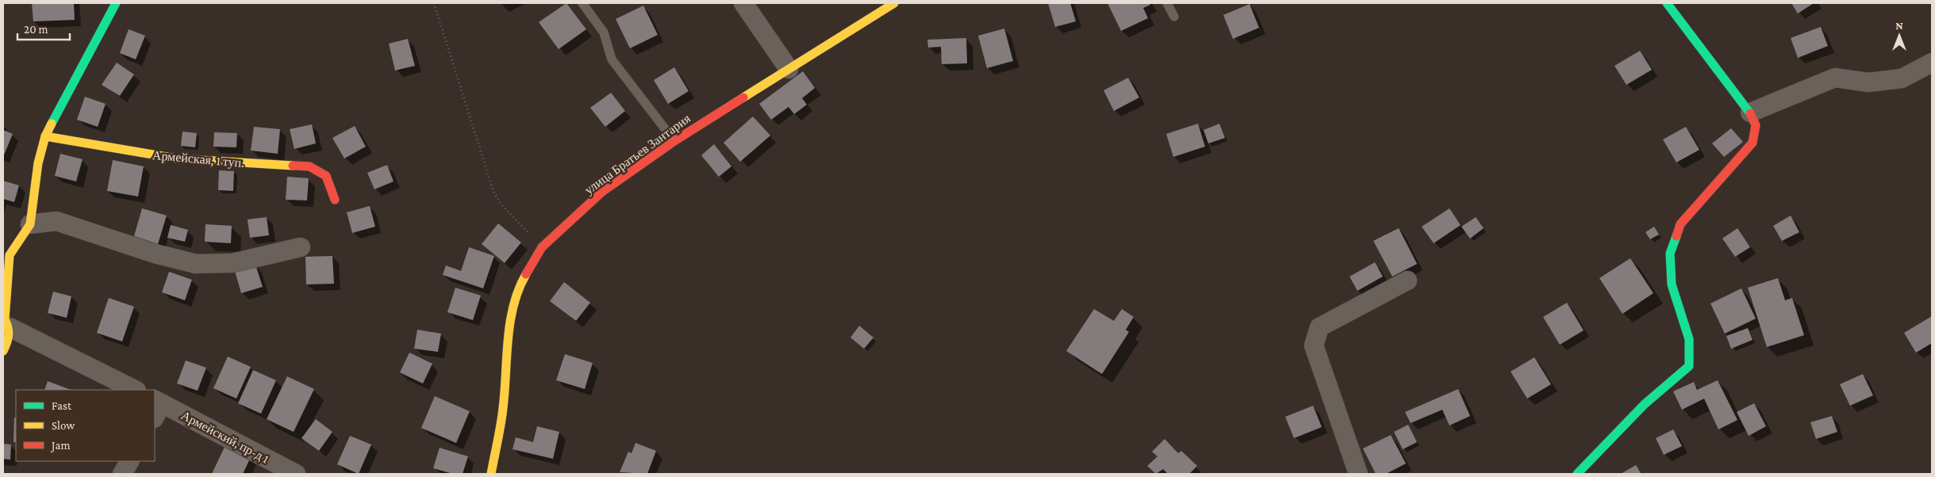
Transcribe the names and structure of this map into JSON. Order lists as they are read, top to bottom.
{
  "streets": {
    "street": ["улица Братьев Зантария", "Армейская, 1 туп.", "Армейский, пр-д 1"]
  },
  "legend": ["Fast", "Slow", "Jam"],
  "scale_bar": "20 m",
  "north": "top"
}
